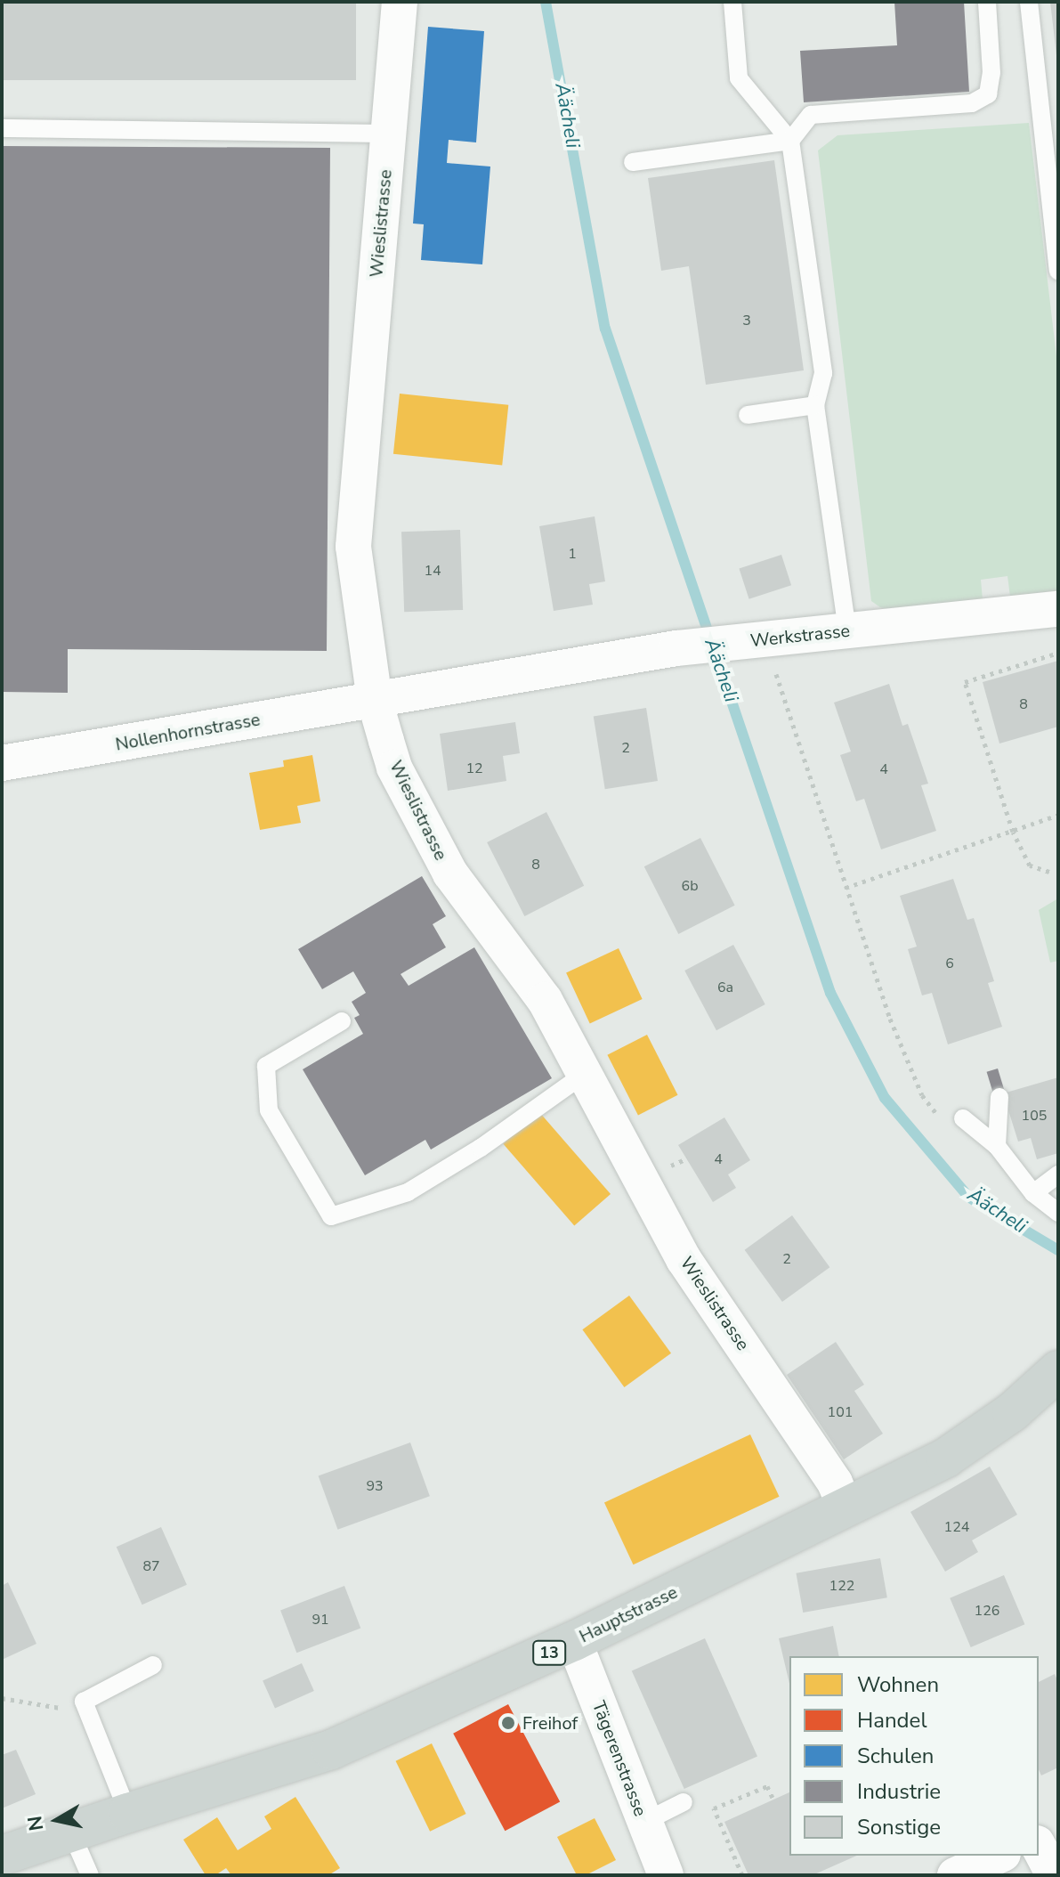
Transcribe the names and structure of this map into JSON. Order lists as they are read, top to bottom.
{
  "streets": {
    "main road": ["Hauptstrasse", "13"],
    "street": [
      "Wieslistrasse",
      "Werkstrasse",
      "Nollenhornstrasse",
      "Tägerenstrasse"
    ]
  },
  "crossings": [
    ["Wieslistrasse", "Werkstrasse"],
    ["Wieslistrasse", "Nollenhornstrasse"],
    ["Wieslistrasse", "Hauptstrasse"],
    ["Werkstrasse", "Nollenhornstrasse"],
    ["Hauptstrasse", "Tägerenstrasse"]
  ],
  "water": ["Äächeli"],
  "places": ["Freihof"],
  "house_numbers": [
    "3",
    "1",
    "14",
    "8",
    "2",
    "12",
    "4",
    "8",
    "6b",
    "6",
    "6a",
    "105",
    "4",
    "2",
    "101",
    "93",
    "124",
    "87",
    "122",
    "126",
    "91"
  ],
  "legend": [
    "Wohnen",
    "Handel",
    "Schulen",
    "Industrie",
    "Sonstige"
  ],
  "north": "left"
}
